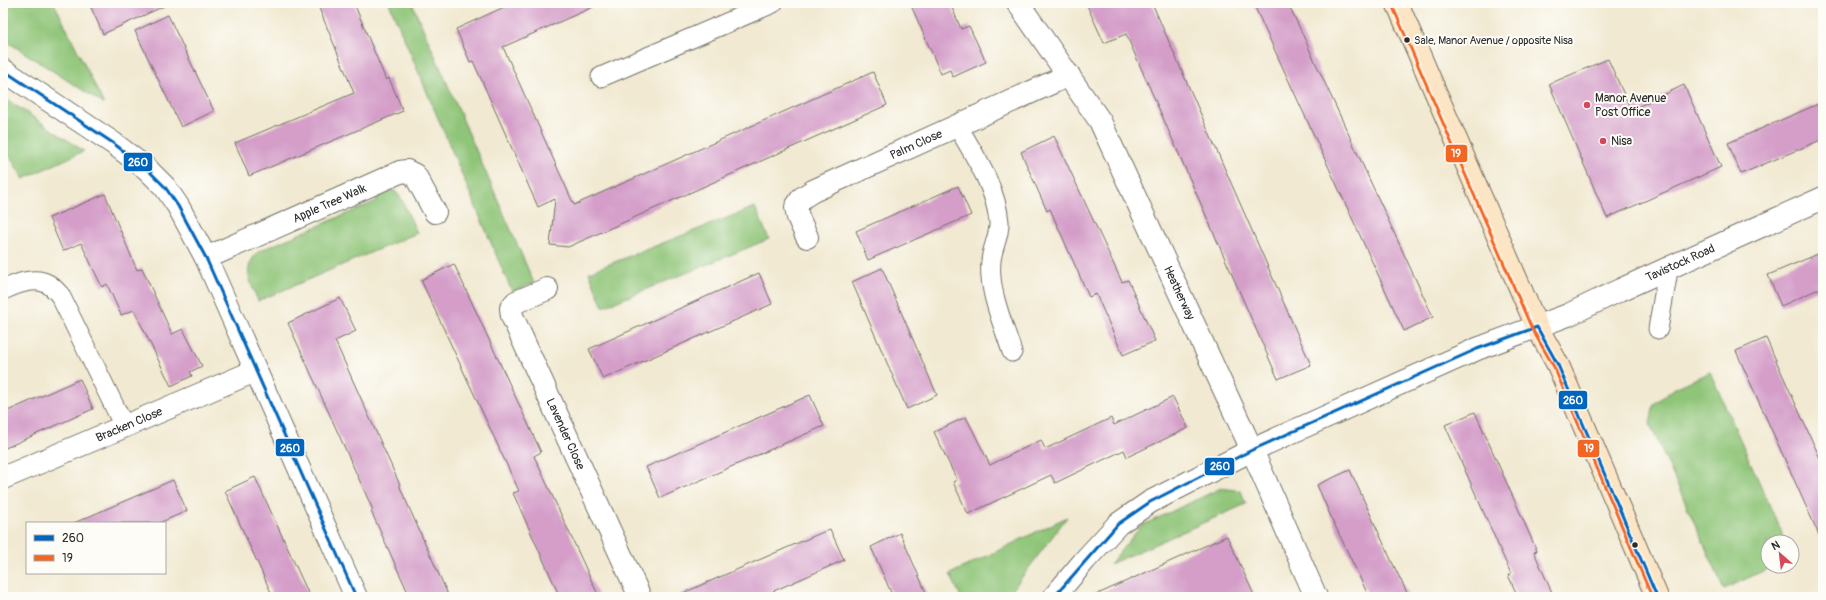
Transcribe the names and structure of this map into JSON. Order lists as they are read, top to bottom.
{
  "streets": {
    "street": [
      "Palm Close",
      "Apple Tree Walk",
      "Tavistock Road",
      "Heatherway",
      "Bracken Close",
      "Lavender Close"
    ]
  },
  "crossings": [
    ["Palm Close", "Heatherway"],
    ["Tavistock Road", "Heatherway"]
  ],
  "places": ["Sale, Manor Avenue / opposite Nisa", "Manor Avenue Post Office", "Nisa"],
  "lines": ["transit line 19", "transit line 260"],
  "legend": ["260", "19"],
  "north": "top left"
}
